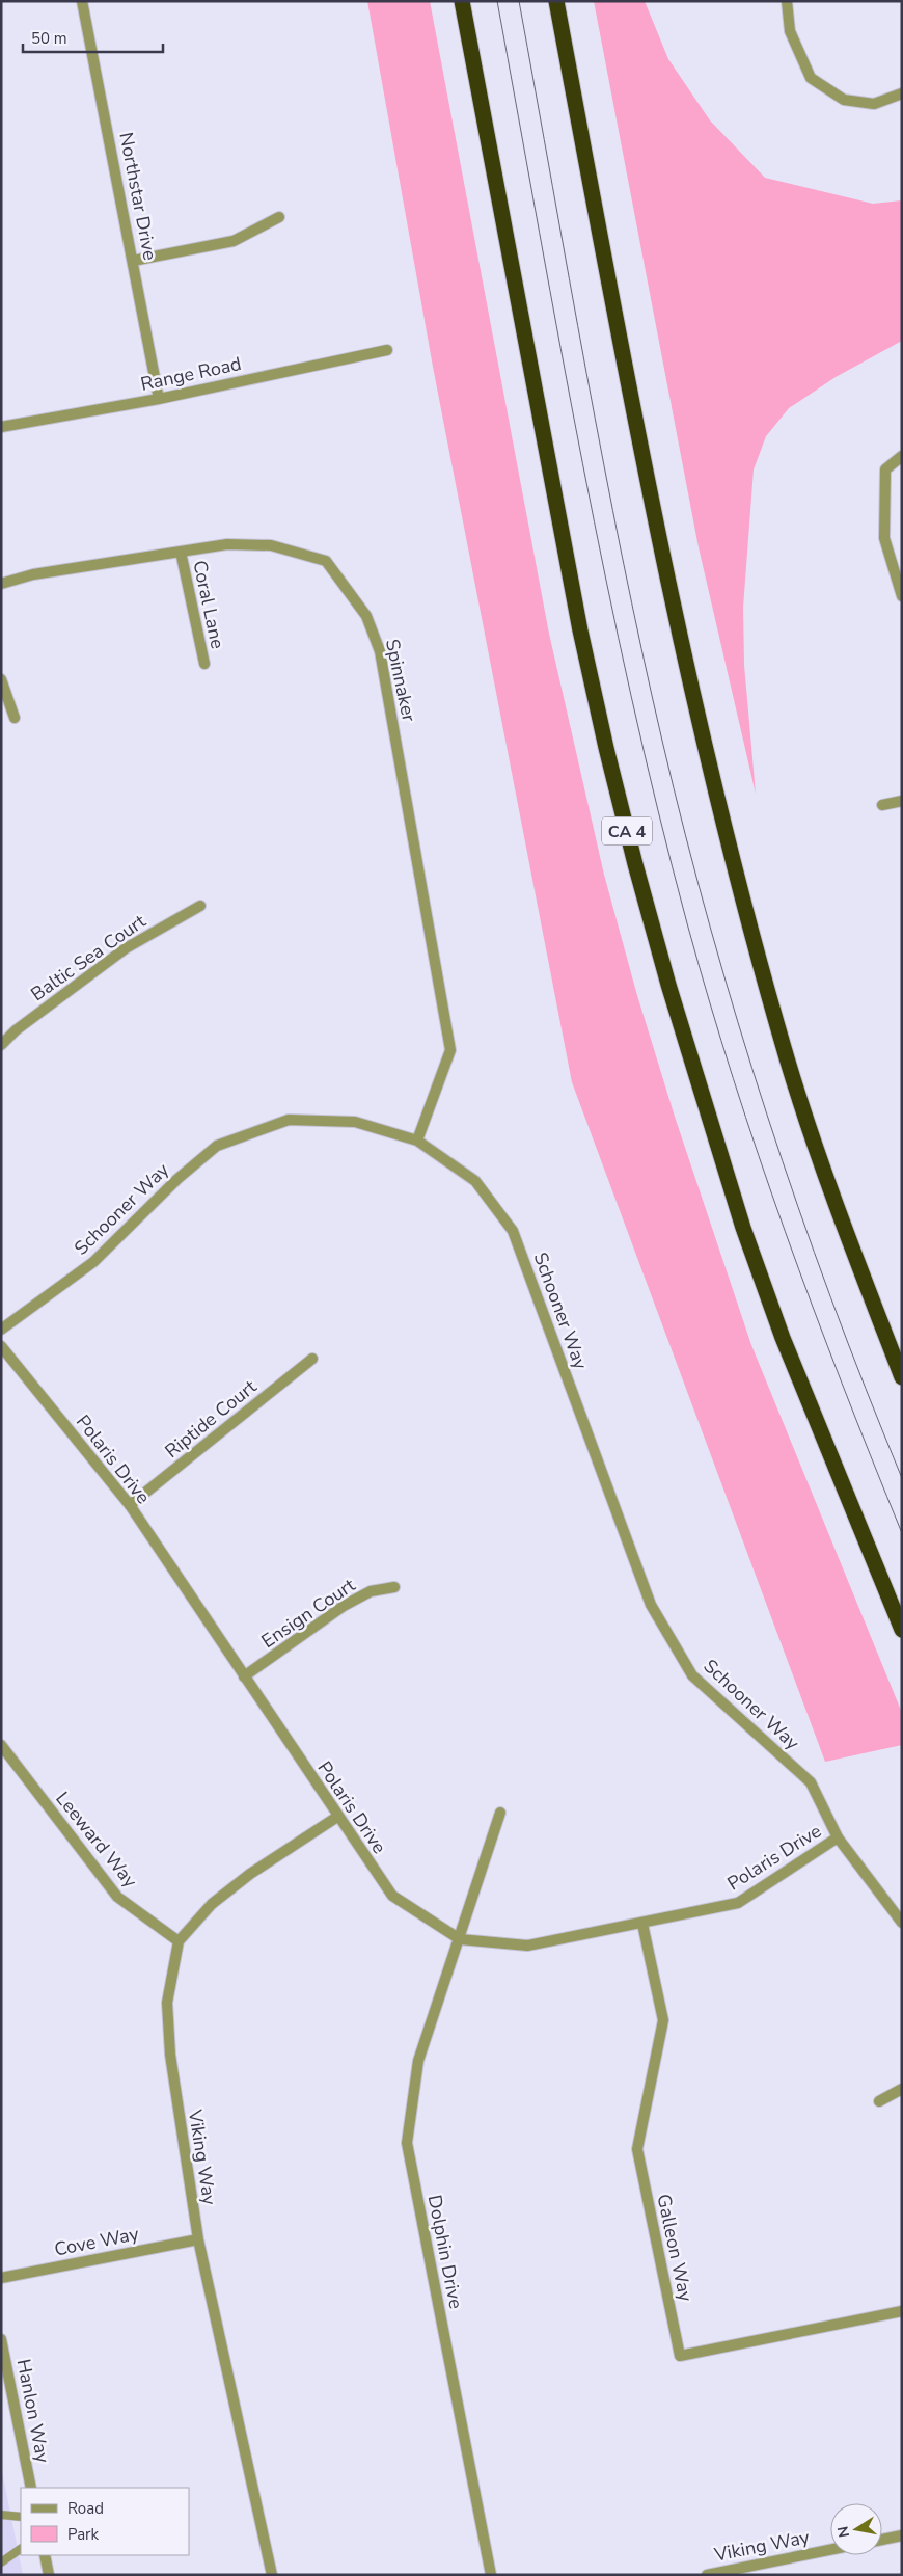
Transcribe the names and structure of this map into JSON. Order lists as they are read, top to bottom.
{
  "streets": {
    "highway": ["CA 4"],
    "street": [
      "Northstar Drive",
      "Range Road",
      "Coral Lane",
      "Spinnaker",
      "Baltic Sea Court",
      "Schooner Way",
      "Riptide Court",
      "Polaris Drive",
      "Ensign Court",
      "Leeward Way",
      "Viking Way",
      "Cove Way",
      "Galleon Way",
      "Dolphin Drive",
      "Hanlon Way"
    ]
  },
  "crossings": [
    ["Northstar Drive", "Range Road"],
    ["Coral Lane", "Spinnaker"],
    ["Spinnaker", "Schooner Way"],
    ["Schooner Way", "Polaris Drive"],
    ["Riptide Court", "Polaris Drive"],
    ["Polaris Drive", "Ensign Court"],
    ["Polaris Drive", "Galleon Way"],
    ["Polaris Drive", "Dolphin Drive"],
    ["Leeward Way", "Viking Way"],
    ["Viking Way", "Cove Way"]
  ],
  "legend": ["Road", "Park"],
  "scale_bar": "50 m",
  "north": "left"
}
